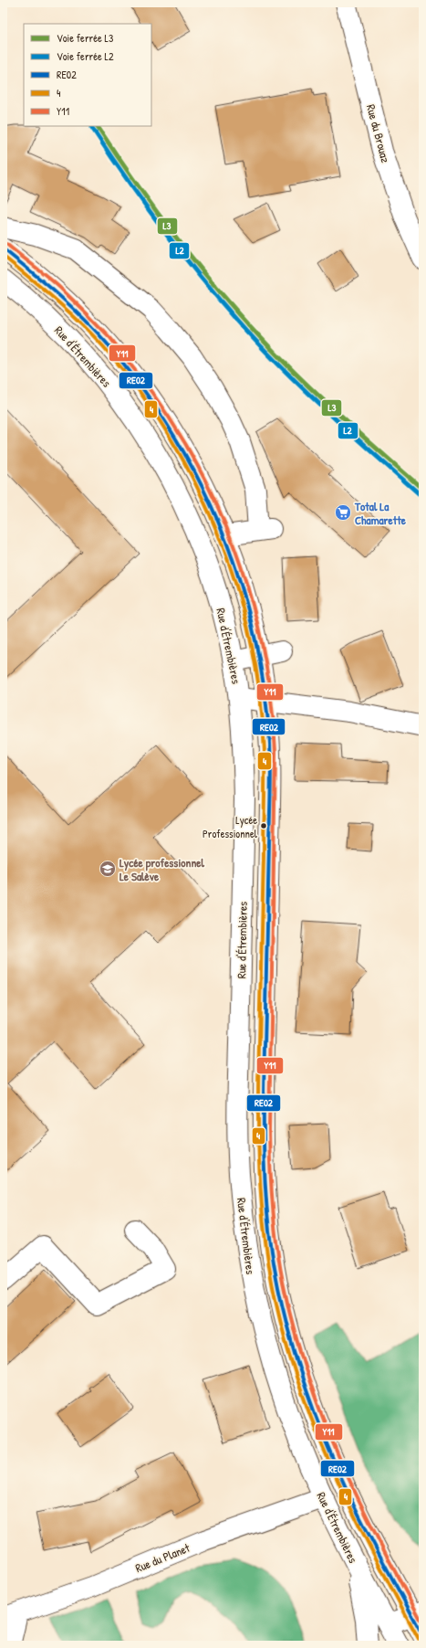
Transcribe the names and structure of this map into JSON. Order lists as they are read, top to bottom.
{
  "streets": {
    "main road": ["Rue du Brouaz", "Rue d'Étrembières", "Rue du Planet"]
  },
  "crossings": [
    ["Rue d'Étrembières", "Rue du Planet"]
  ],
  "places": {
    "supermarket": ["Total La Chamarette"],
    "other": ["Lycée Professionnel"],
    "school or university": ["Lycée professionnel Le Salève"]
  },
  "lines": [
    "rail line L3",
    "rail line L2",
    "transit line Y11",
    "transit line RE02",
    "transit line 4"
  ],
  "legend": [
    "Voie ferrée L3",
    "Voie ferrée L2",
    "RE02",
    "4",
    "Y11"
  ]
}
